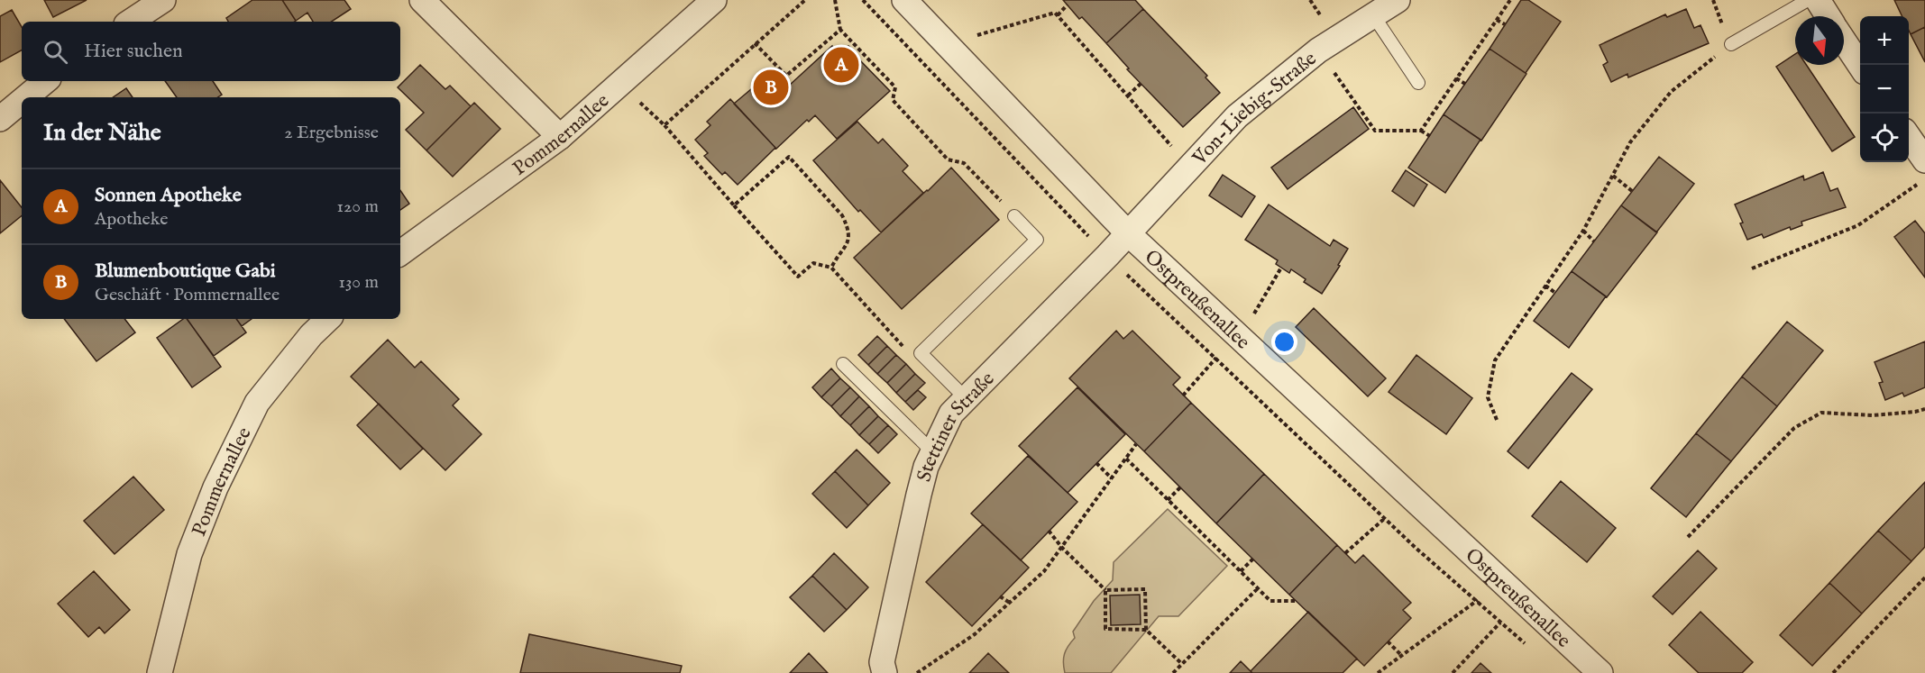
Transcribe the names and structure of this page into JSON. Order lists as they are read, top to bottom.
{
  "streets": {
    "street": [
      "Von-Liebig-Straße",
      "Pommernallee",
      "Ostpreußenallee",
      "Stettiner Straße"
    ]
  },
  "crossings": [
    ["Von-Liebig-Straße", "Ostpreußenallee"],
    ["Von-Liebig-Straße", "Stettiner Straße"],
    ["Ostpreußenallee", "Stettiner Straße"]
  ],
  "north": "bottom",
  "page": {
    "map_buttons": ["+", "−"],
    "search": "Hier suchen",
    "pins": ["A", "B"],
    "heading": ["In der Nähe", "2 Ergebnisse"],
    "list": [
      {
        "mark": "A",
        "name": "Sonnen Apotheke",
        "note": "Apotheke",
        "value": "120 m"
      },
      {
        "mark": "B",
        "name": "Blumenboutique Gabi",
        "note": "Geschäft · Pommernallee",
        "value": "130 m"
      }
    ]
  }
}
